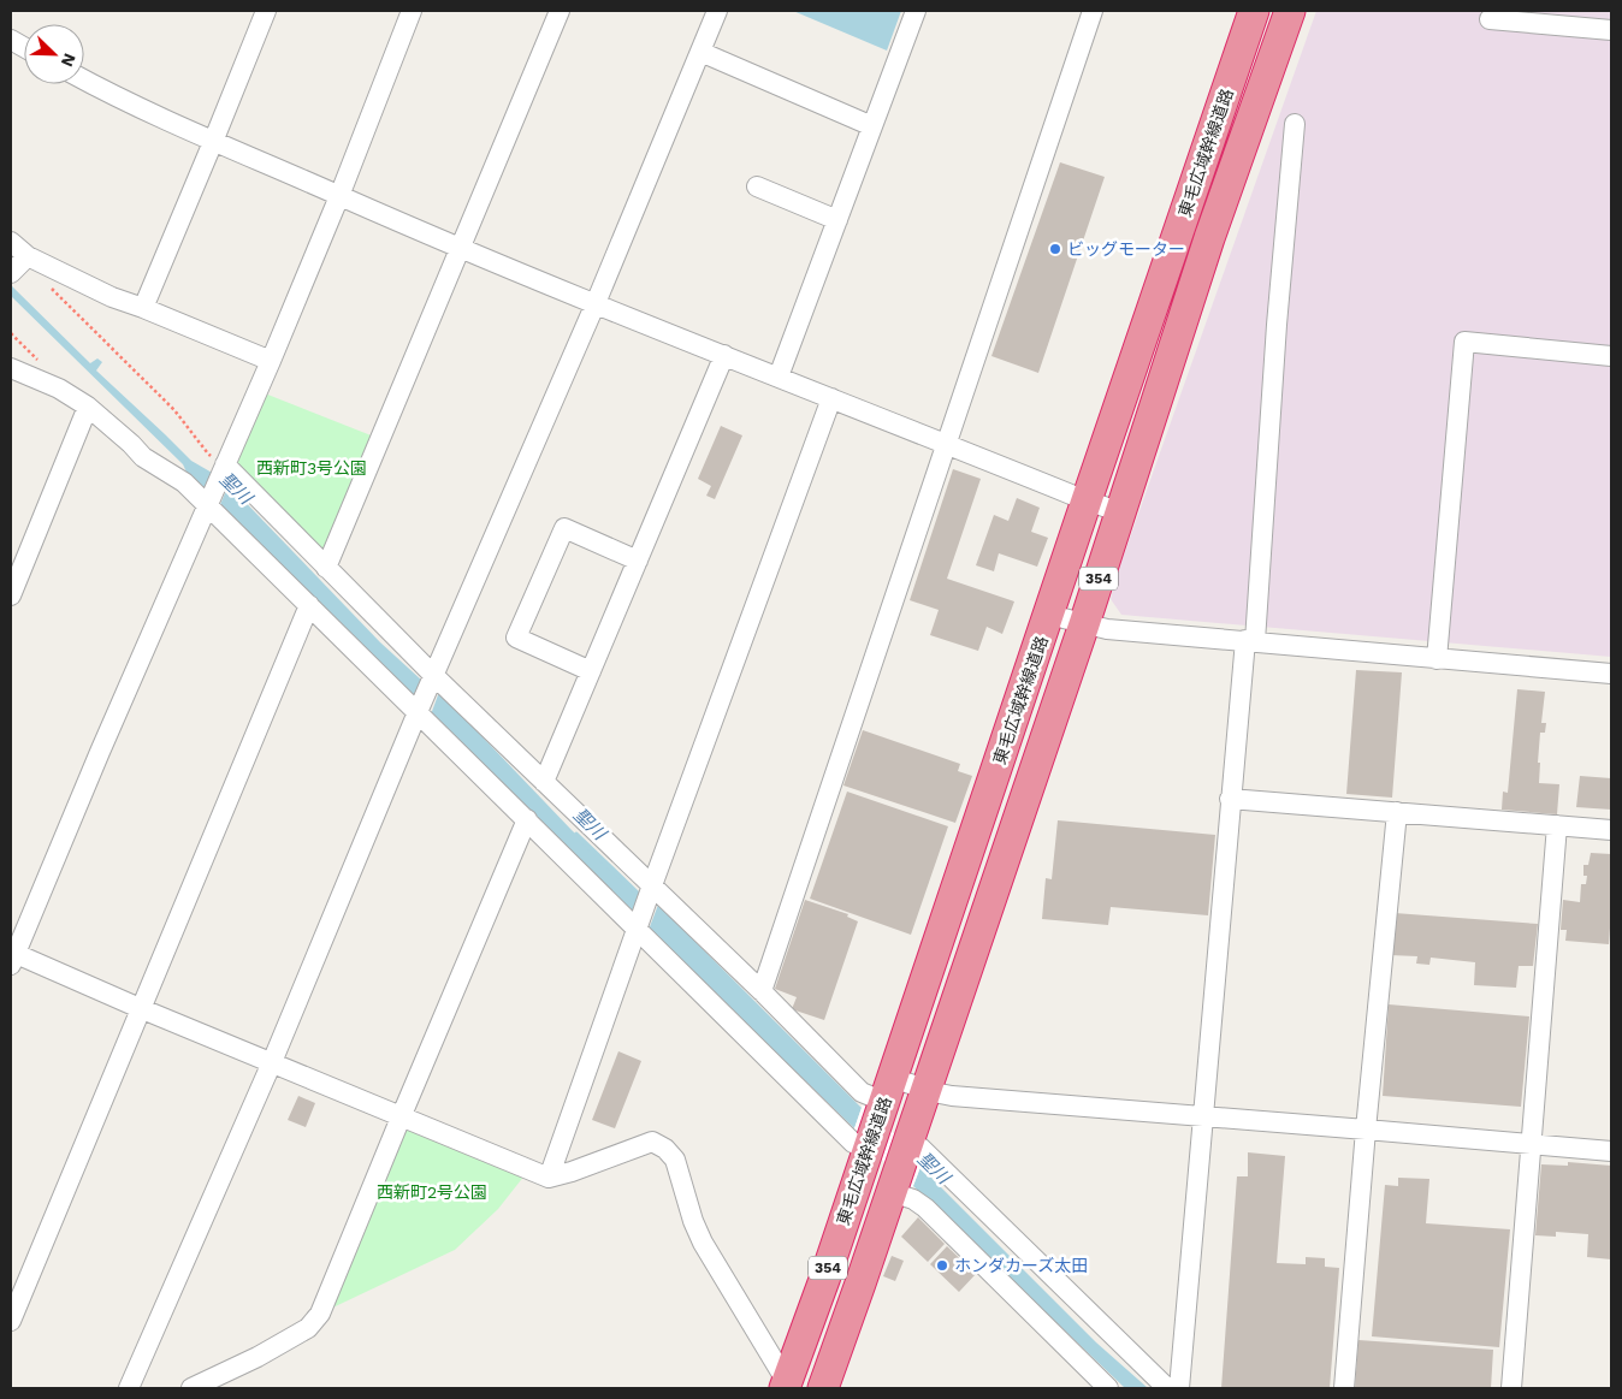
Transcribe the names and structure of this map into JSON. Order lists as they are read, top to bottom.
{
  "streets": {
    "highway": ["東毛広域幹線道路", "354"]
  },
  "water": ["聖川"],
  "parks": ["西新町3号公園", "西新町2号公園"],
  "places": ["ビッグモーター", "ホンダカーズ太田"],
  "north": "bottom right"
}
